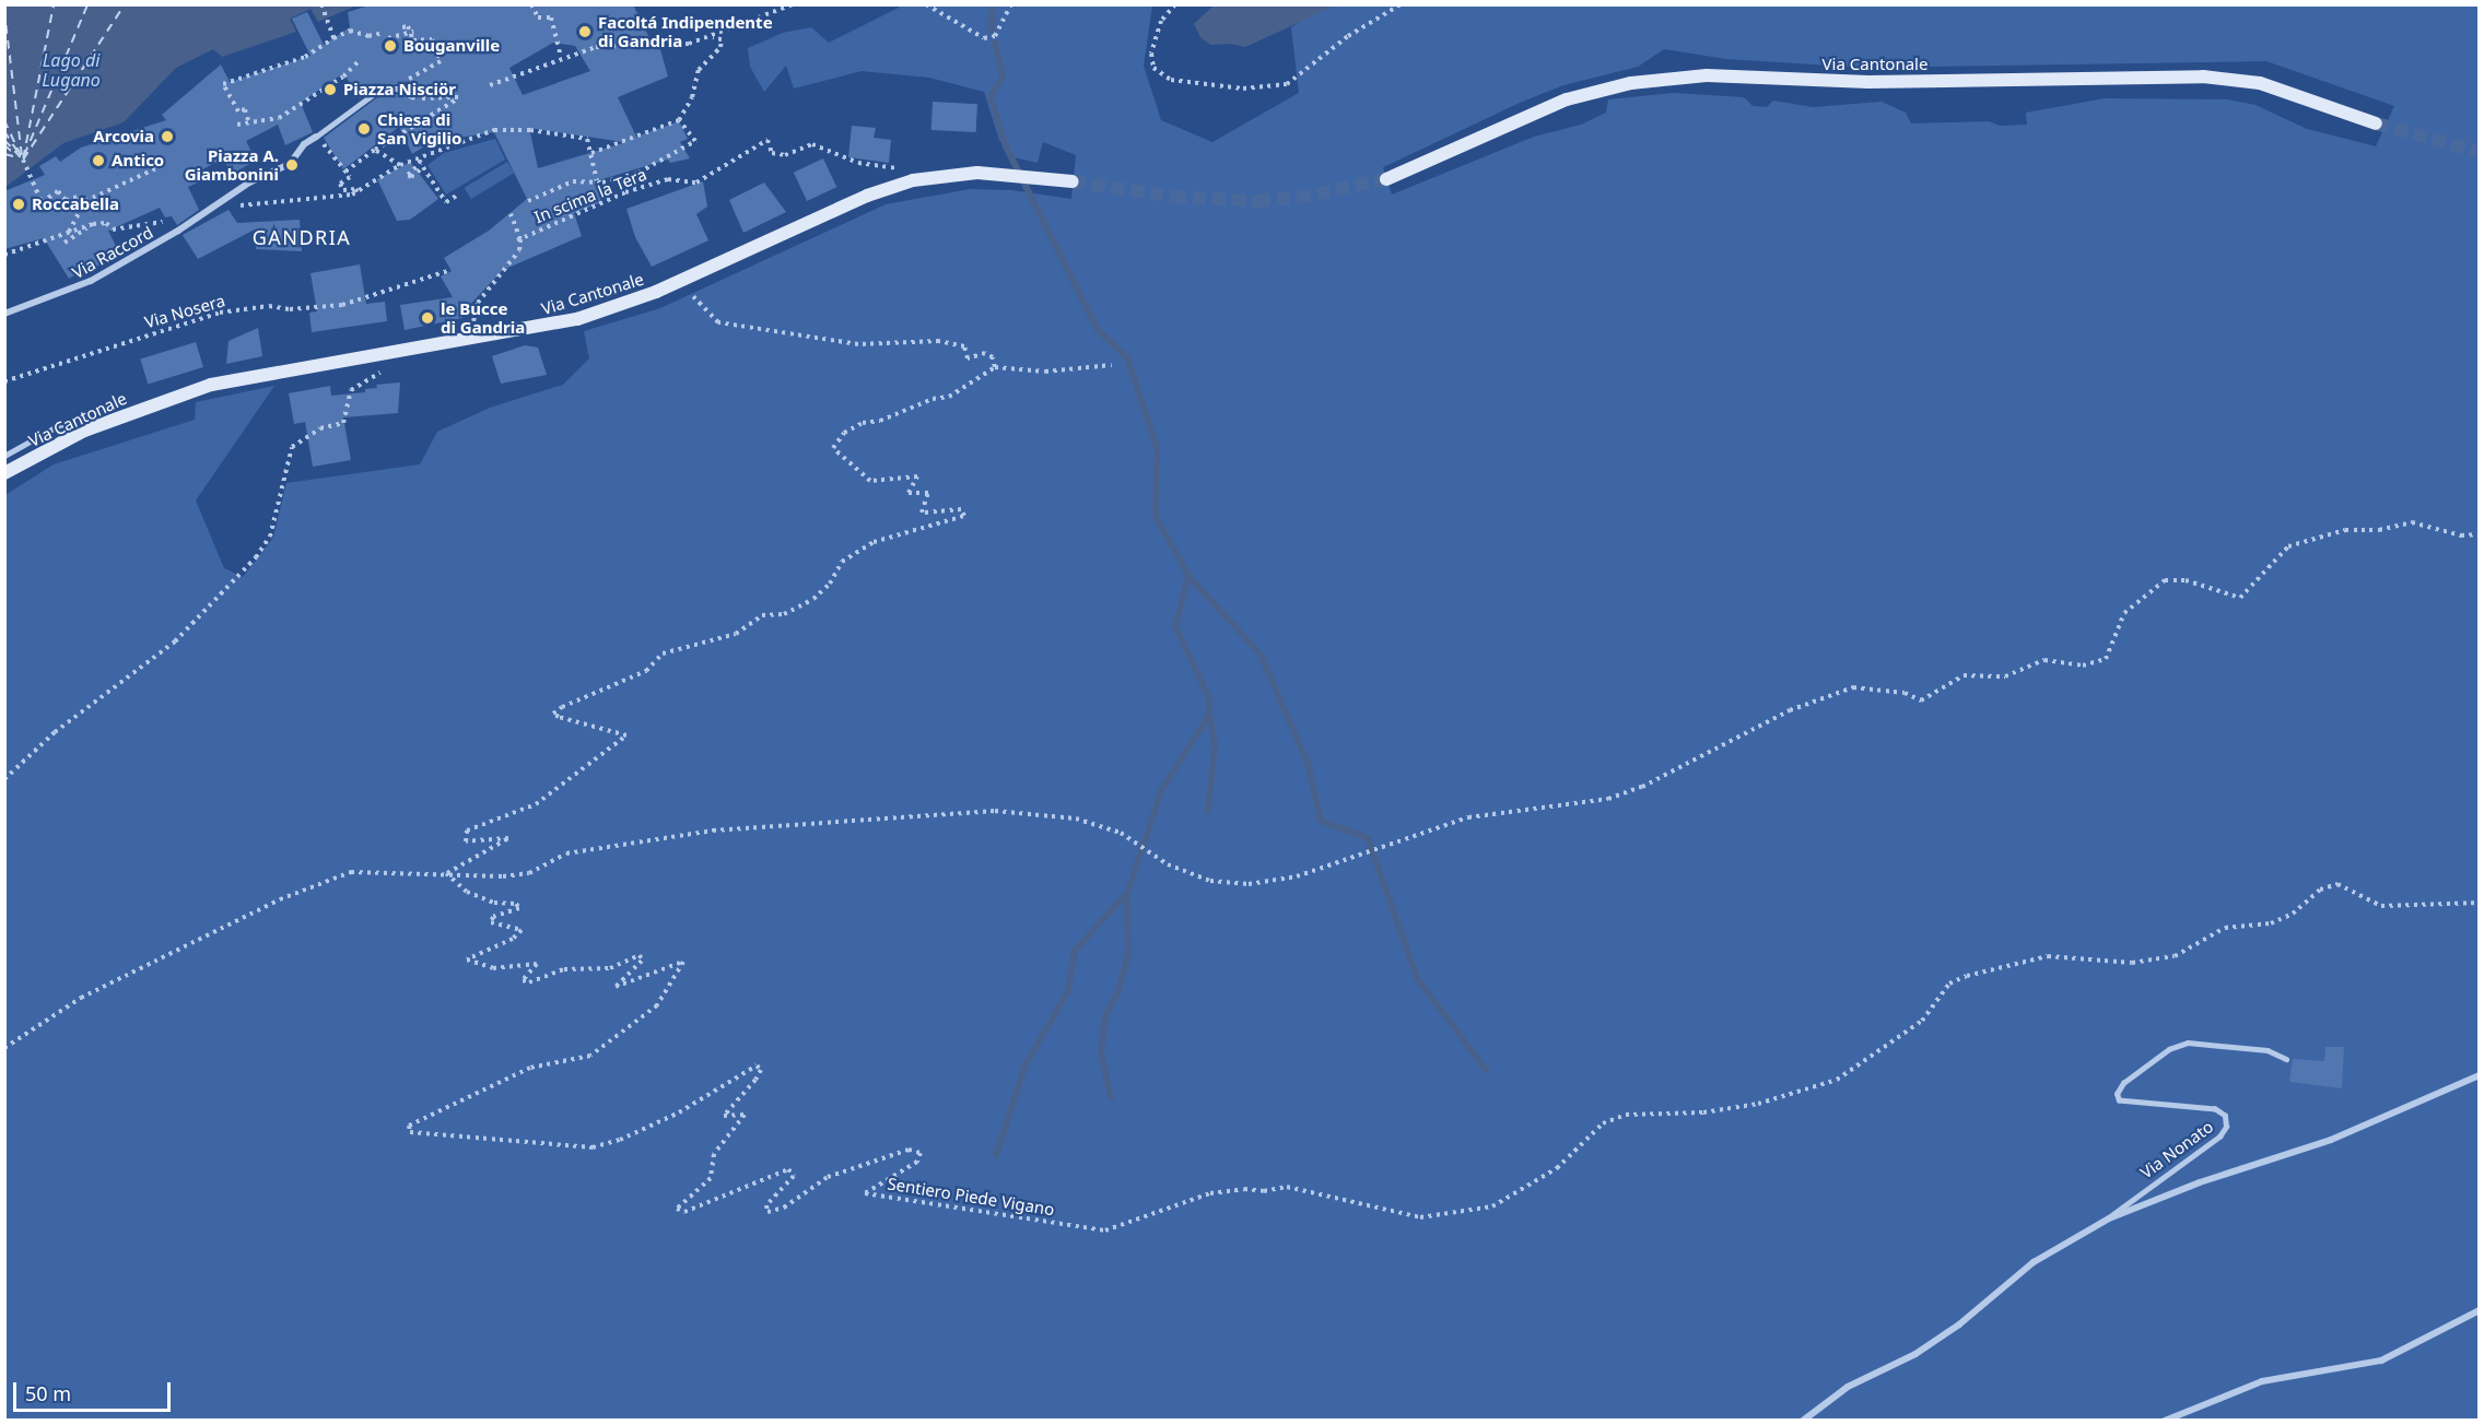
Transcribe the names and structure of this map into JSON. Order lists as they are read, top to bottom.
{
  "streets": {
    "main road": ["Via Cantonale"],
    "street": ["Via Raccord", "Via Nonato"],
    "path": ["In scima la Tera", "Via Nosera", "Sentiero Piede Vigano"]
  },
  "crossings": [
    ["Via Cantonale", "In scima la Tera"]
  ],
  "districts": ["GANDRIA"],
  "water": ["Lago di Lugano"],
  "places": [
    "Facoltá Indipendente di Gandria",
    "Bouganville",
    "Piazza Nisciör",
    "Chiesa di San Vigilio",
    "Arcovia",
    "Antico",
    "Piazza A. Giambonini",
    "Roccabella",
    "le Bucce di Gandria"
  ],
  "scale_bar": "50 m"
}
